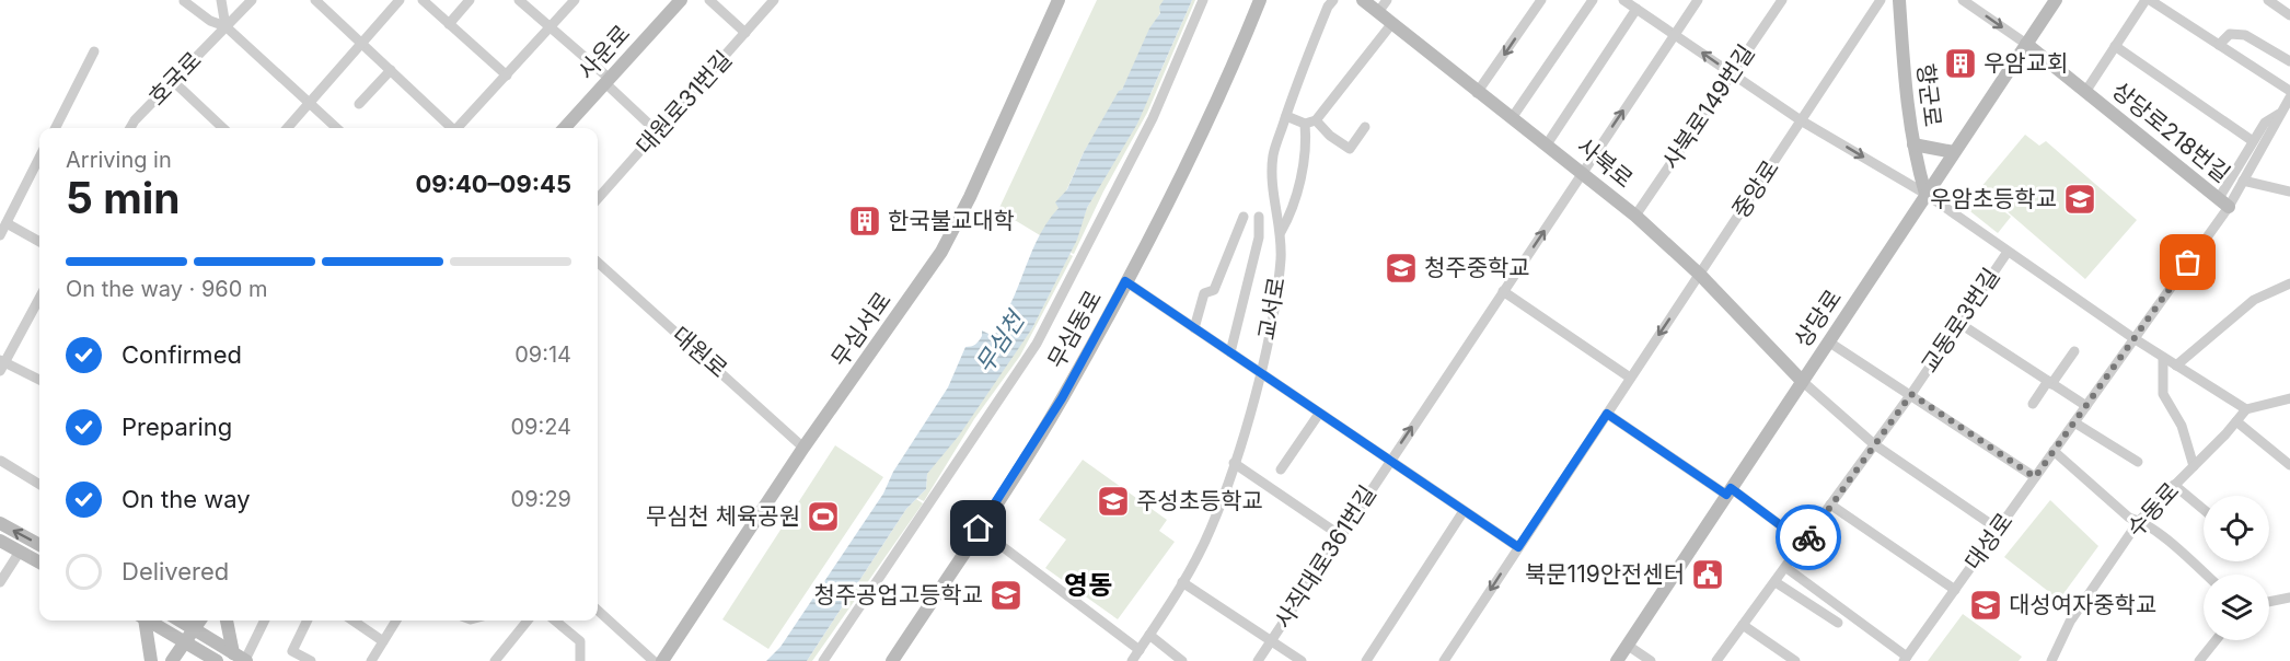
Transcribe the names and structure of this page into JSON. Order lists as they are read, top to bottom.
{
  "streets": {
    "street": [
      "사운로",
      "호국로",
      "향군로",
      "대원로31번길",
      "사북로149번길",
      "상당로218번길",
      "사북로",
      "중앙로",
      "교서로",
      "상당로",
      "교동로3번길",
      "무심서로",
      "무심동로",
      "대원로",
      "수동로",
      "대성로",
      "사직대로361번길"
    ]
  },
  "crossings": [
    ["향군로", "상당로"],
    ["사북로149번길", "사북로"],
    ["상당로218번길", "상당로"],
    ["상당로218번길", "대성로"],
    ["사북로", "중앙로"],
    ["사북로", "상당로"],
    ["사북로", "사직대로361번길"],
    ["무심서로", "대원로"]
  ],
  "districts": ["영동"],
  "water": ["무심천"],
  "places": {
    "building": ["우암교회", "한국불교대학"],
    "school or university": [
      "우암초등학교",
      "청주중학교",
      "주성초등학교",
      "청주공업고등학교",
      "대성여자중학교"
    ],
    "sports": ["무심천 체육공원"],
    "public building": ["북문119안전센터"]
  },
  "page": {
    "heading": ["5 min", "Arriving in", "09:40–09:45"],
    "bar": "On the way · 960 m",
    "list": [
      ["Confirmed", "09:14"],
      ["Preparing", "09:24"],
      ["On the way", "09:29"],
      "Delivered"
    ]
  }
}
